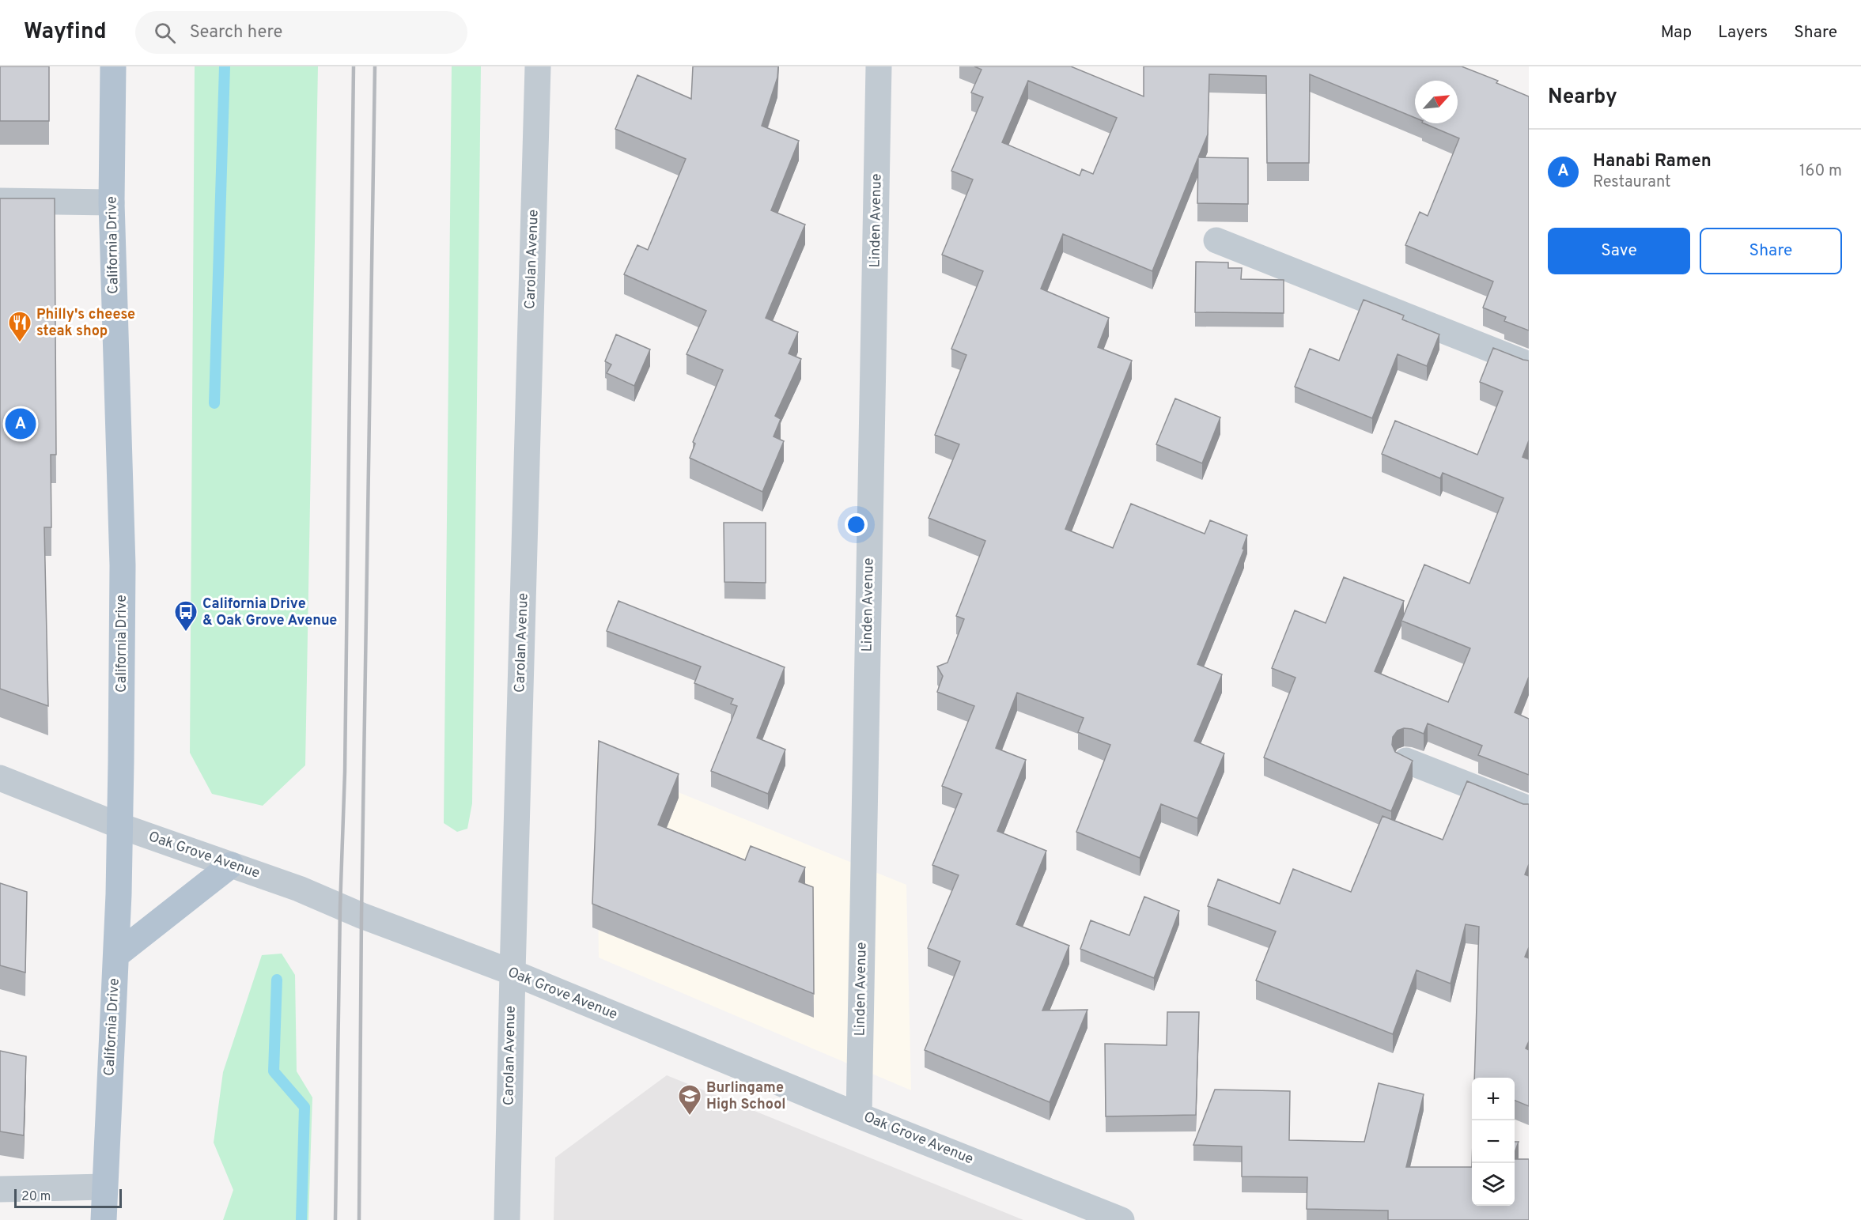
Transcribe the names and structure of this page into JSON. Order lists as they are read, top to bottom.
{
  "streets": {
    "main road": ["California Drive"],
    "street": ["Linden Avenue", "Carolan Avenue", "Oak Grove Avenue"]
  },
  "crossings": [
    ["Linden Avenue", "Oak Grove Avenue"],
    ["California Drive", "Oak Grove Avenue"],
    ["Carolan Avenue", "Oak Grove Avenue"]
  ],
  "places": {
    "restaurant": ["Philly's cheese steak shop"],
    "bus stop": ["California Drive & Oak Grove Avenue"],
    "school or university": ["Burlingame High School"]
  },
  "scale_bar": "20 m",
  "north": "top right",
  "page": {
    "header": "Wayfind",
    "search": "Search here",
    "nav": ["Map", "Layers", "Share"],
    "heading": "Nearby",
    "list": [
      {
        "mark": "A",
        "name": "Hanabi Ramen",
        "note": "Restaurant",
        "value": "160 m"
      }
    ],
    "buttons": ["Save", "Share"],
    "pins": "A",
    "map_buttons": ["+", "−"],
    "scale": "20 m"
  }
}
